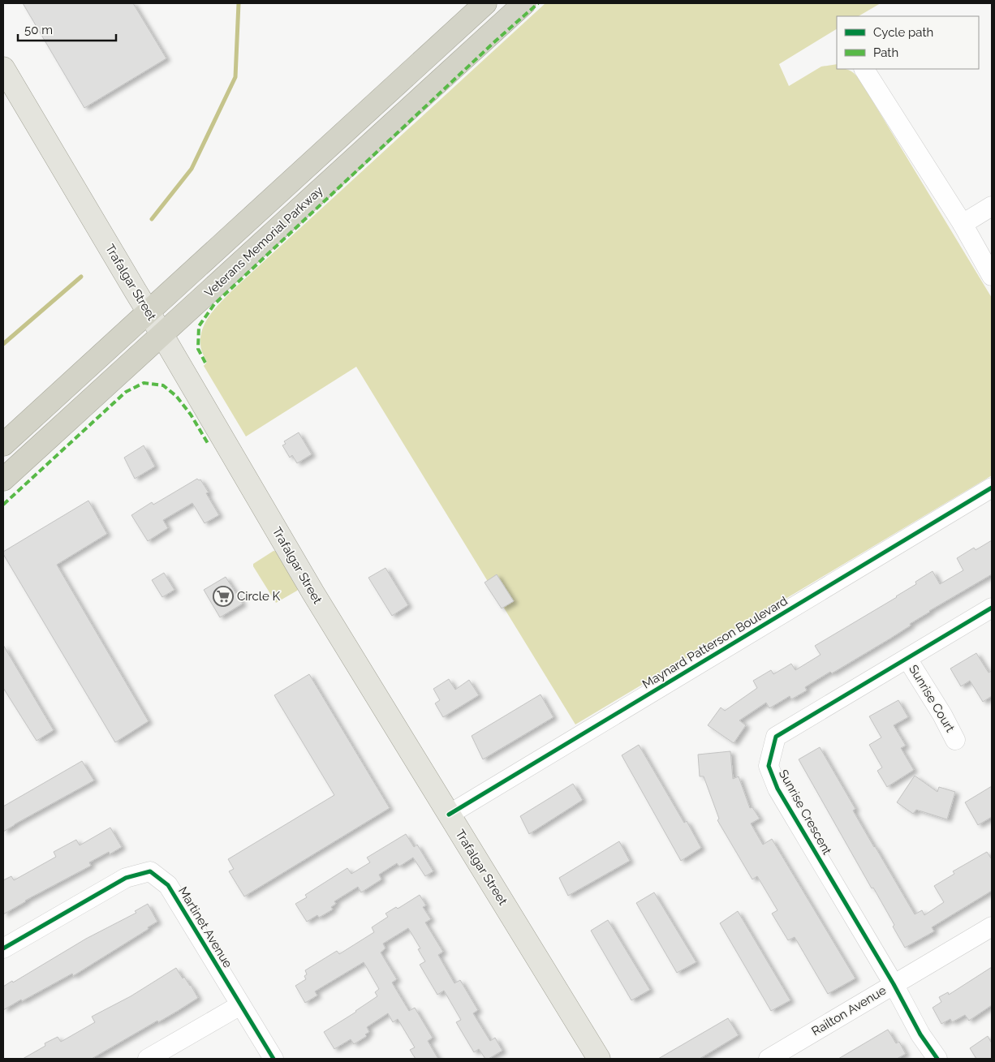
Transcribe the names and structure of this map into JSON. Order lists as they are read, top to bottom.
{
  "streets": {
    "highway": ["Veterans Memorial Parkway"],
    "main road": ["Trafalgar Street"],
    "street": [
      "Maynard Patterson Boulevard",
      "Sunrise Court",
      "Sunrise Crescent",
      "Martinet Avenue",
      "Railton Avenue"
    ]
  },
  "crossings": [
    ["Veterans Memorial Parkway", "Trafalgar Street"],
    ["Trafalgar Street", "Maynard Patterson Boulevard"],
    ["Sunrise Court", "Sunrise Crescent"],
    ["Sunrise Crescent", "Railton Avenue"]
  ],
  "places": {
    "supermarket": ["Circle K"]
  },
  "legend": ["Cycle path", "Path"],
  "scale_bar": "50 m"
}
